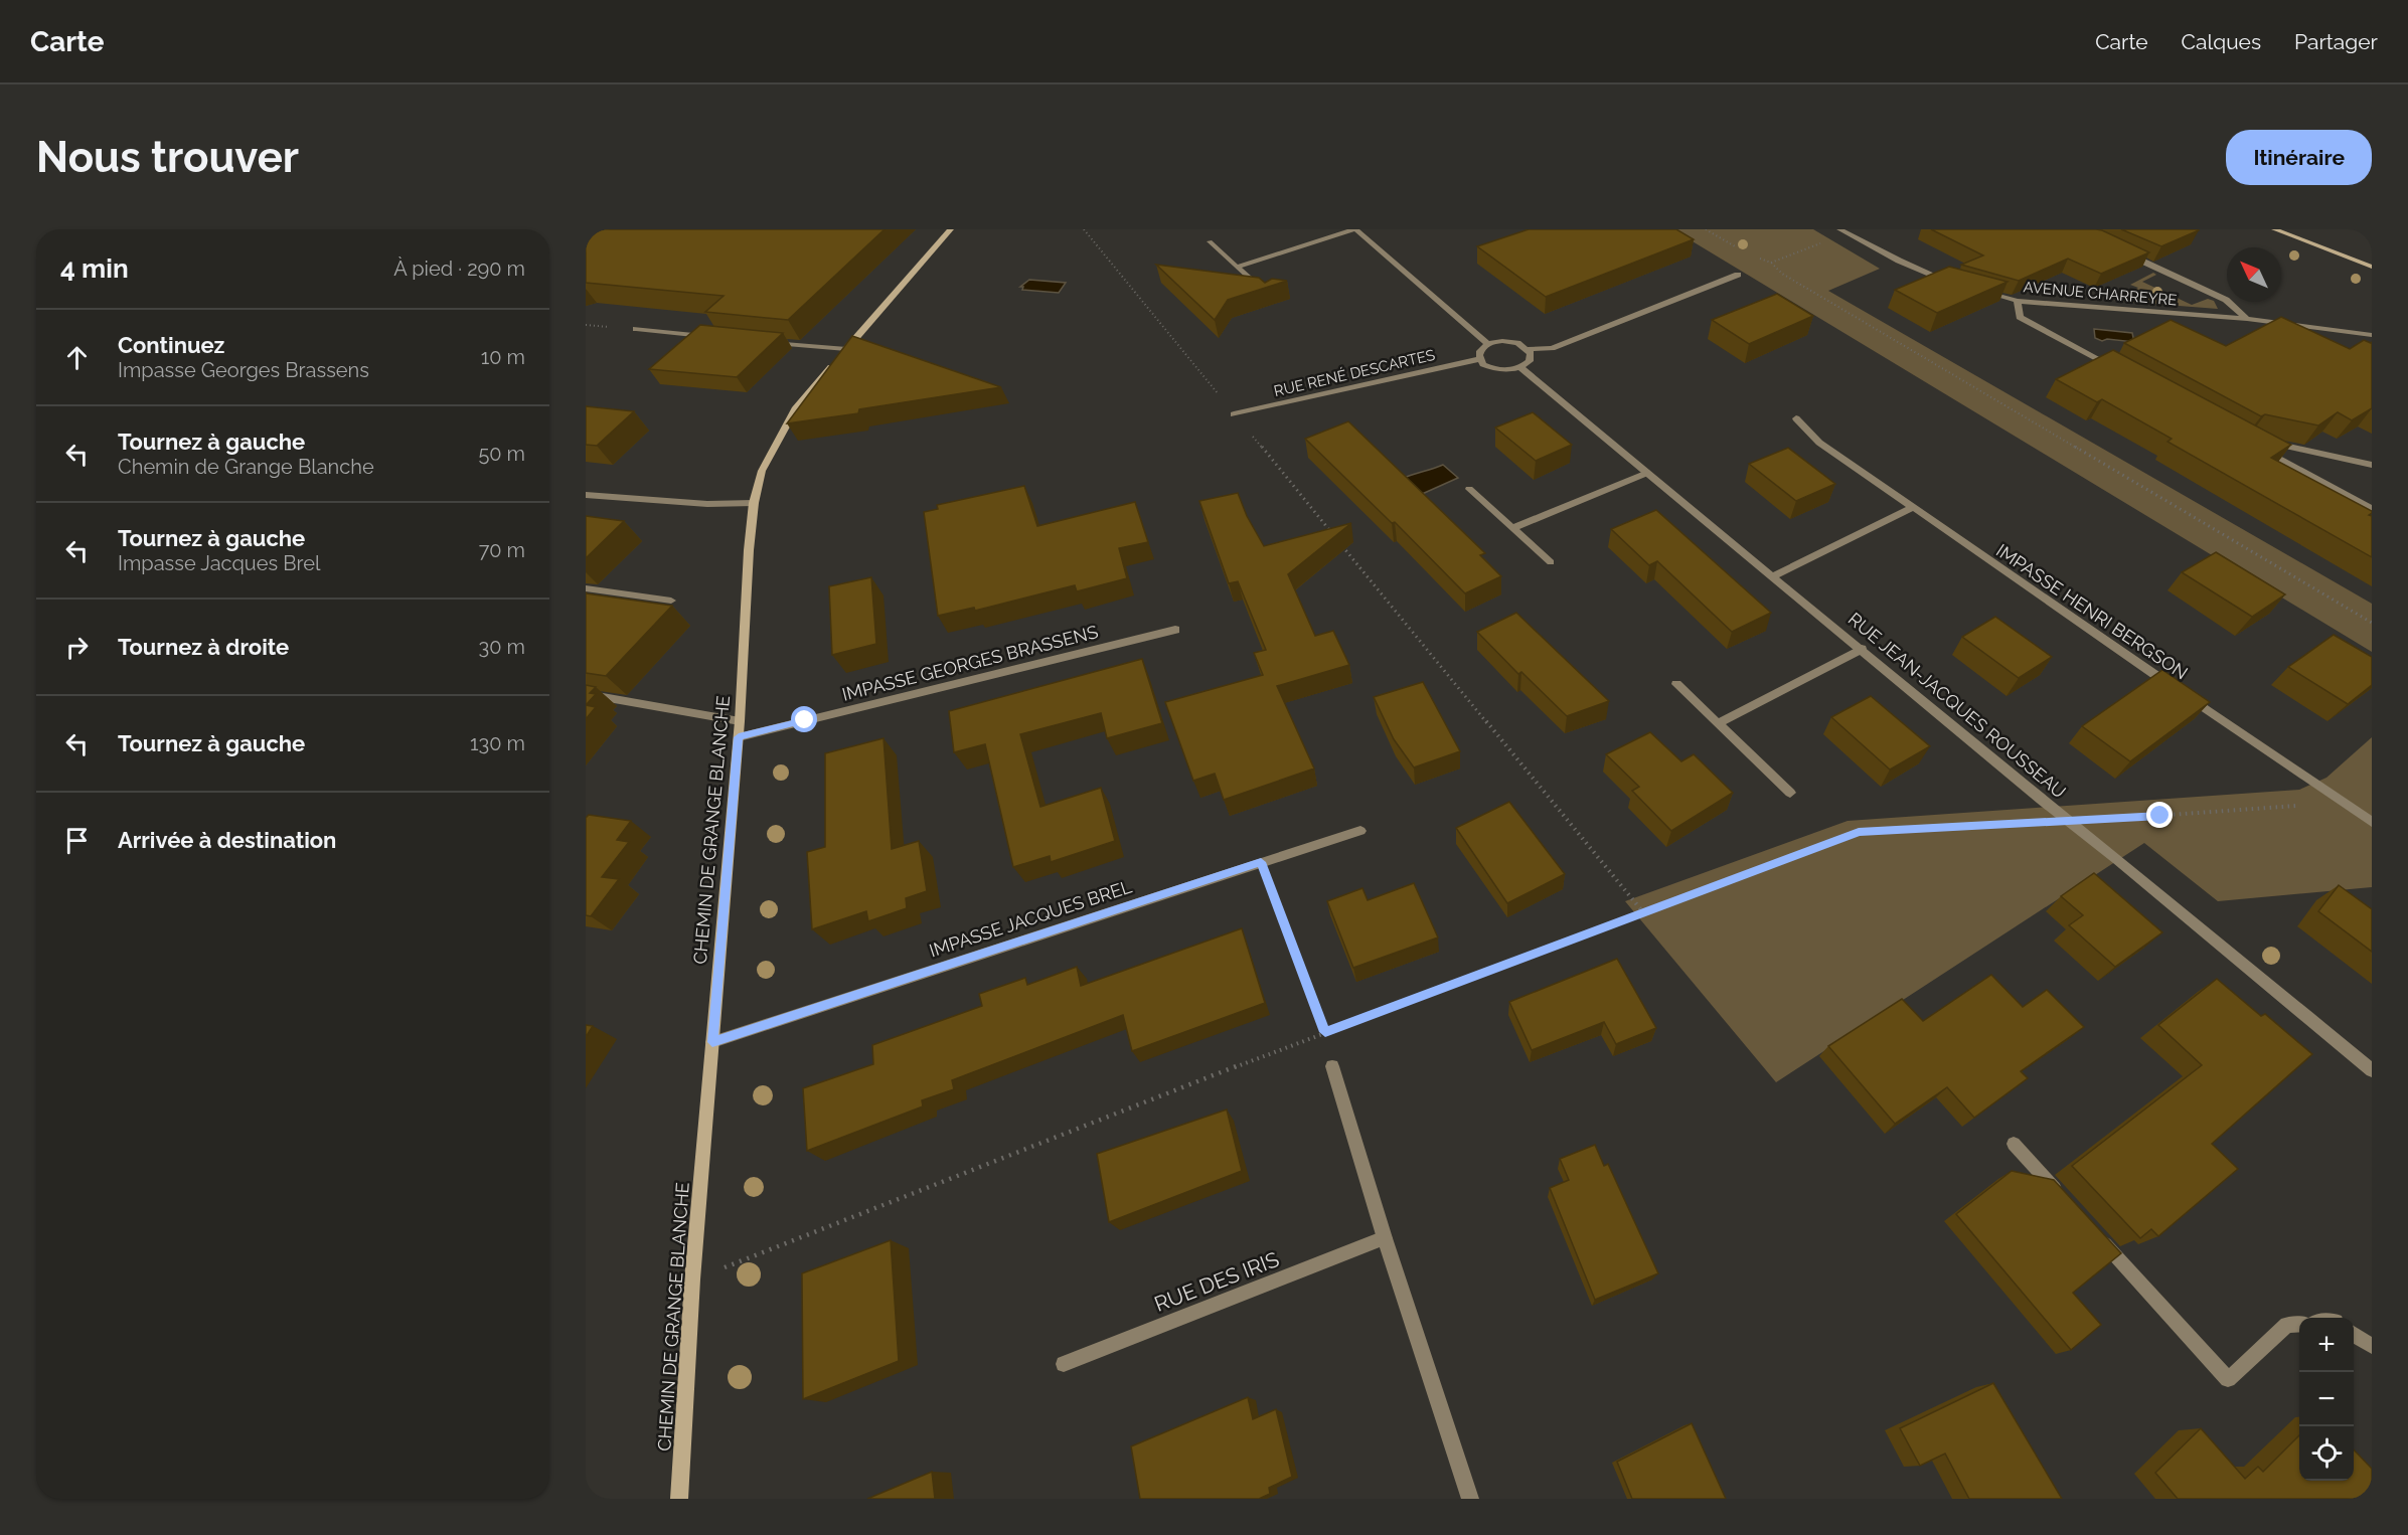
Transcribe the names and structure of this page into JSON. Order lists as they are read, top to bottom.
{
  "streets": {
    "street": [
      "AVENUE CHARREYRE",
      "RUE RENÉ DESCARTES",
      "IMPASSE HENRI BERGSON",
      "IMPASSE GEORGES BRASSENS",
      "RUE JEAN-JACQUES ROUSSEAU",
      "CHEMIN DE GRANGE BLANCHE",
      "IMPASSE JACQUES BREL",
      "RUE DES IRIS"
    ]
  },
  "crossings": [
    ["IMPASSE GEORGES BRASSENS", "CHEMIN DE GRANGE BLANCHE"],
    ["CHEMIN DE GRANGE BLANCHE", "IMPASSE JACQUES BREL"]
  ],
  "north": "top left",
  "page": {
    "header": "Carte",
    "nav": ["Carte", "Calques", "Partager"],
    "buttons": "Itinéraire",
    "title": "Nous trouver",
    "heading": ["4 min", "À pied · 290 m"],
    "list": [
      ["Continuez", "Impasse Georges Brassens", "10 m"],
      ["Tournez à gauche", "Chemin de Grange Blanche", "50 m"],
      ["Tournez à gauche", "Impasse Jacques Brel", "70 m"],
      ["Tournez à droite", "30 m"],
      ["Tournez à gauche", "130 m"],
      "Arrivée à destination"
    ],
    "map_buttons": ["+", "−"]
  }
}
